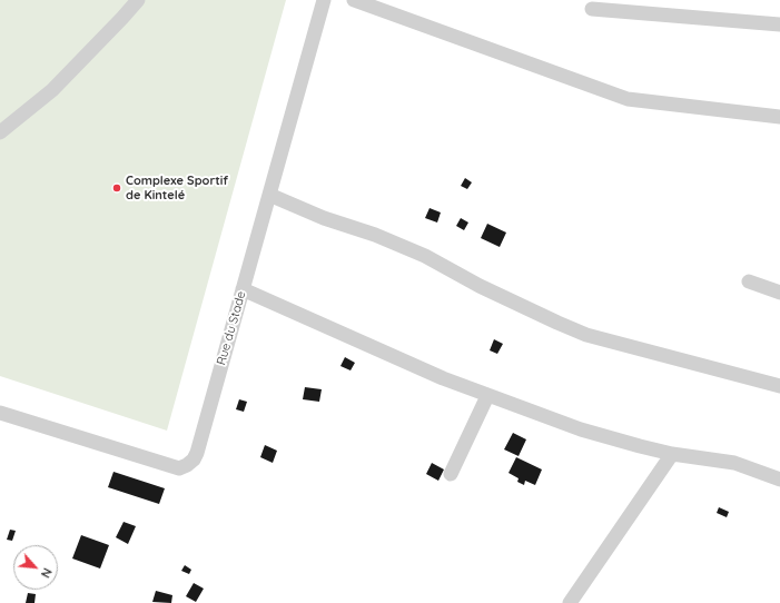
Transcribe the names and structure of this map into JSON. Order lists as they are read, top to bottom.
{
  "streets": {
    "street": ["Rue du Stade"]
  },
  "places": ["Complexe Sportif de Kintelé"],
  "north": "bottom right"
}
